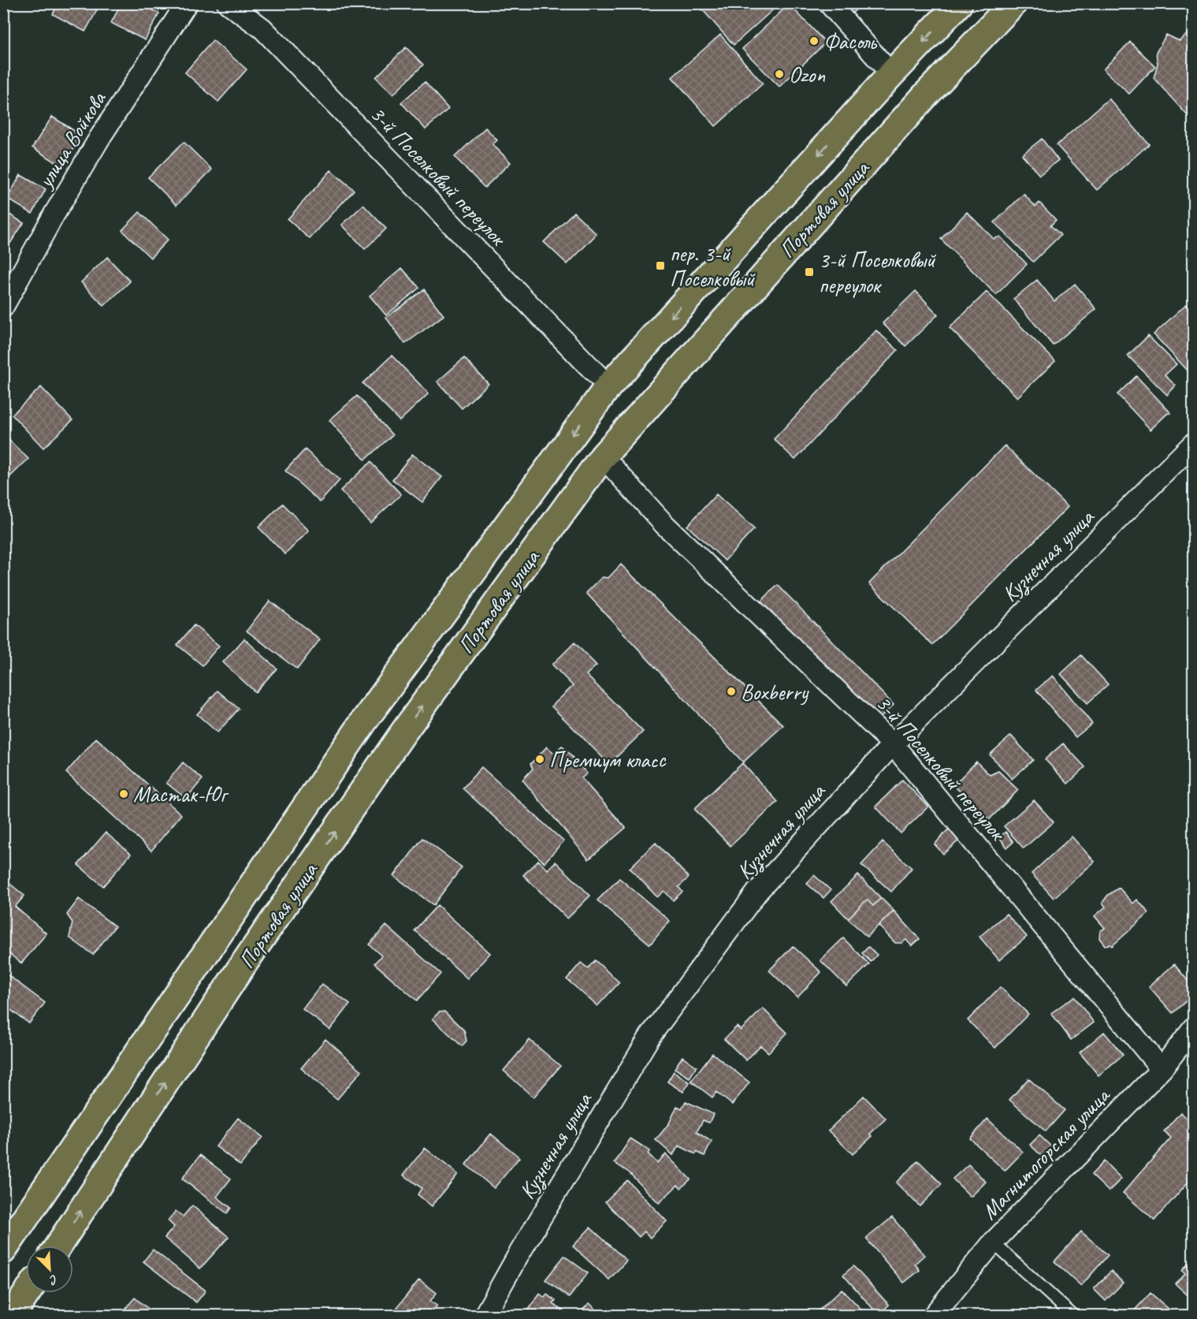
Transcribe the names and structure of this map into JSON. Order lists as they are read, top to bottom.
{
  "streets": {
    "main road": ["Портовая улица"],
    "street": [
      "улица Войкова",
      "3-й Поселковый переулок",
      "Кузнечная улица",
      "Магнитогорская улица"
    ]
  },
  "crossings": [
    ["3-й Поселковый переулок", "Портовая улица"],
    ["3-й Поселковый переулок", "Кузнечная улица"],
    ["3-й Поселковый переулок", "Магнитогорская улица"]
  ],
  "places": {
    "other": [
      "Фасоль",
      "Ozon",
      "Boxberry",
      "Премиум класс",
      "Мастак-Юг"
    ],
    "transit": ["пер. 3-й Поселковый", "3-й Поселковый переулок"]
  },
  "north": "bottom right"
}
